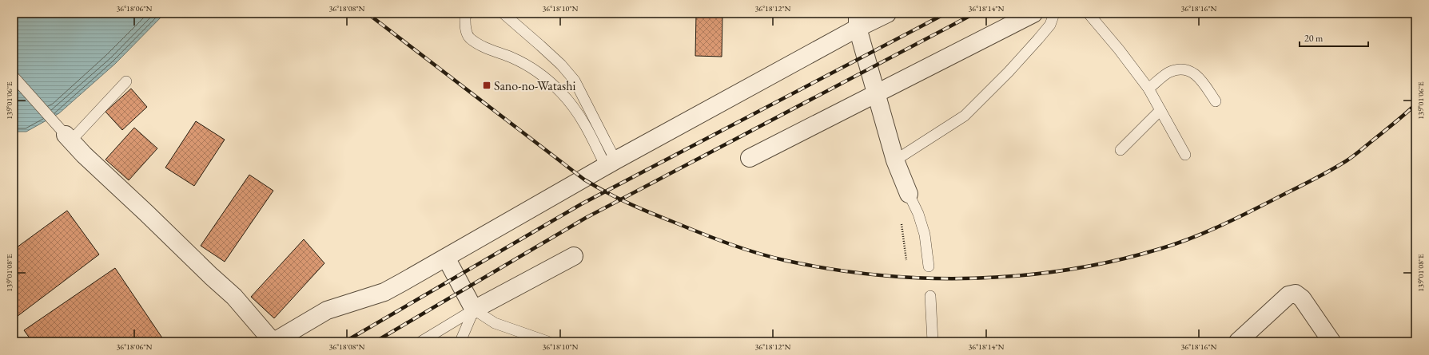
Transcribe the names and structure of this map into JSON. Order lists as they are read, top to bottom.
{
  "places": {
    "transit": ["Sano-no-Watashi"]
  },
  "scale_bar": "20 m",
  "coordinates": [
    "36°18'06\"N",
    "36°18'08\"N",
    "36°18'10\"N",
    "36°18'12\"N",
    "36°18'14\"N",
    "36°18'16\"N",
    "139°01'06\"E",
    "139°01'08\"E"
  ]
}
